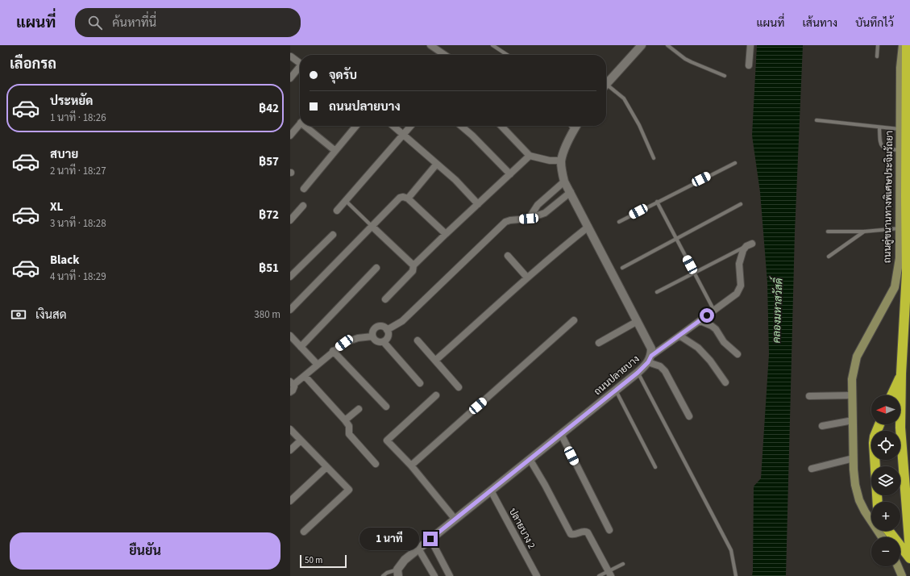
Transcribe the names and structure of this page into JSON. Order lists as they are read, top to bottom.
{
  "streets": {
    "main road": ["ถนนคู่ขนานทางพิเศษประจิมรัถยา"],
    "street": ["ถนนปลายบาง", "ปลายบาง 2"]
  },
  "crossings": [
    ["ถนนปลายบาง", "ปลายบาง 2"]
  ],
  "water": ["คลองมหาสวัสดิ์"],
  "scale_bar": "50 m",
  "north": "left",
  "page": {
    "header": "แผนที่",
    "search": "ค้นหาที่นี่",
    "nav": ["แผนที่", "เส้นทาง", "บันทึกไว้"],
    "heading": "เลือกรถ",
    "banner": ["จุดรับ", "ถนนปลายบาง"],
    "list": [
      {
        "name": "ประหยัด",
        "note": "1 นาที · 18:26",
        "value": "฿42"
      },
      {
        "name": "สบาย",
        "note": "2 นาที · 18:27",
        "value": "฿57"
      },
      {
        "name": "XL",
        "note": "3 นาที · 18:28",
        "value": "฿72"
      },
      {
        "name": "Black",
        "note": "4 นาที · 18:29",
        "value": "฿51"
      }
    ],
    "pay": ["เงินสด", "380 m"],
    "map_buttons": ["+", "−"],
    "buttons": "ยืนยัน",
    "bubble": "1 นาที",
    "scale": "50 m"
  }
}
